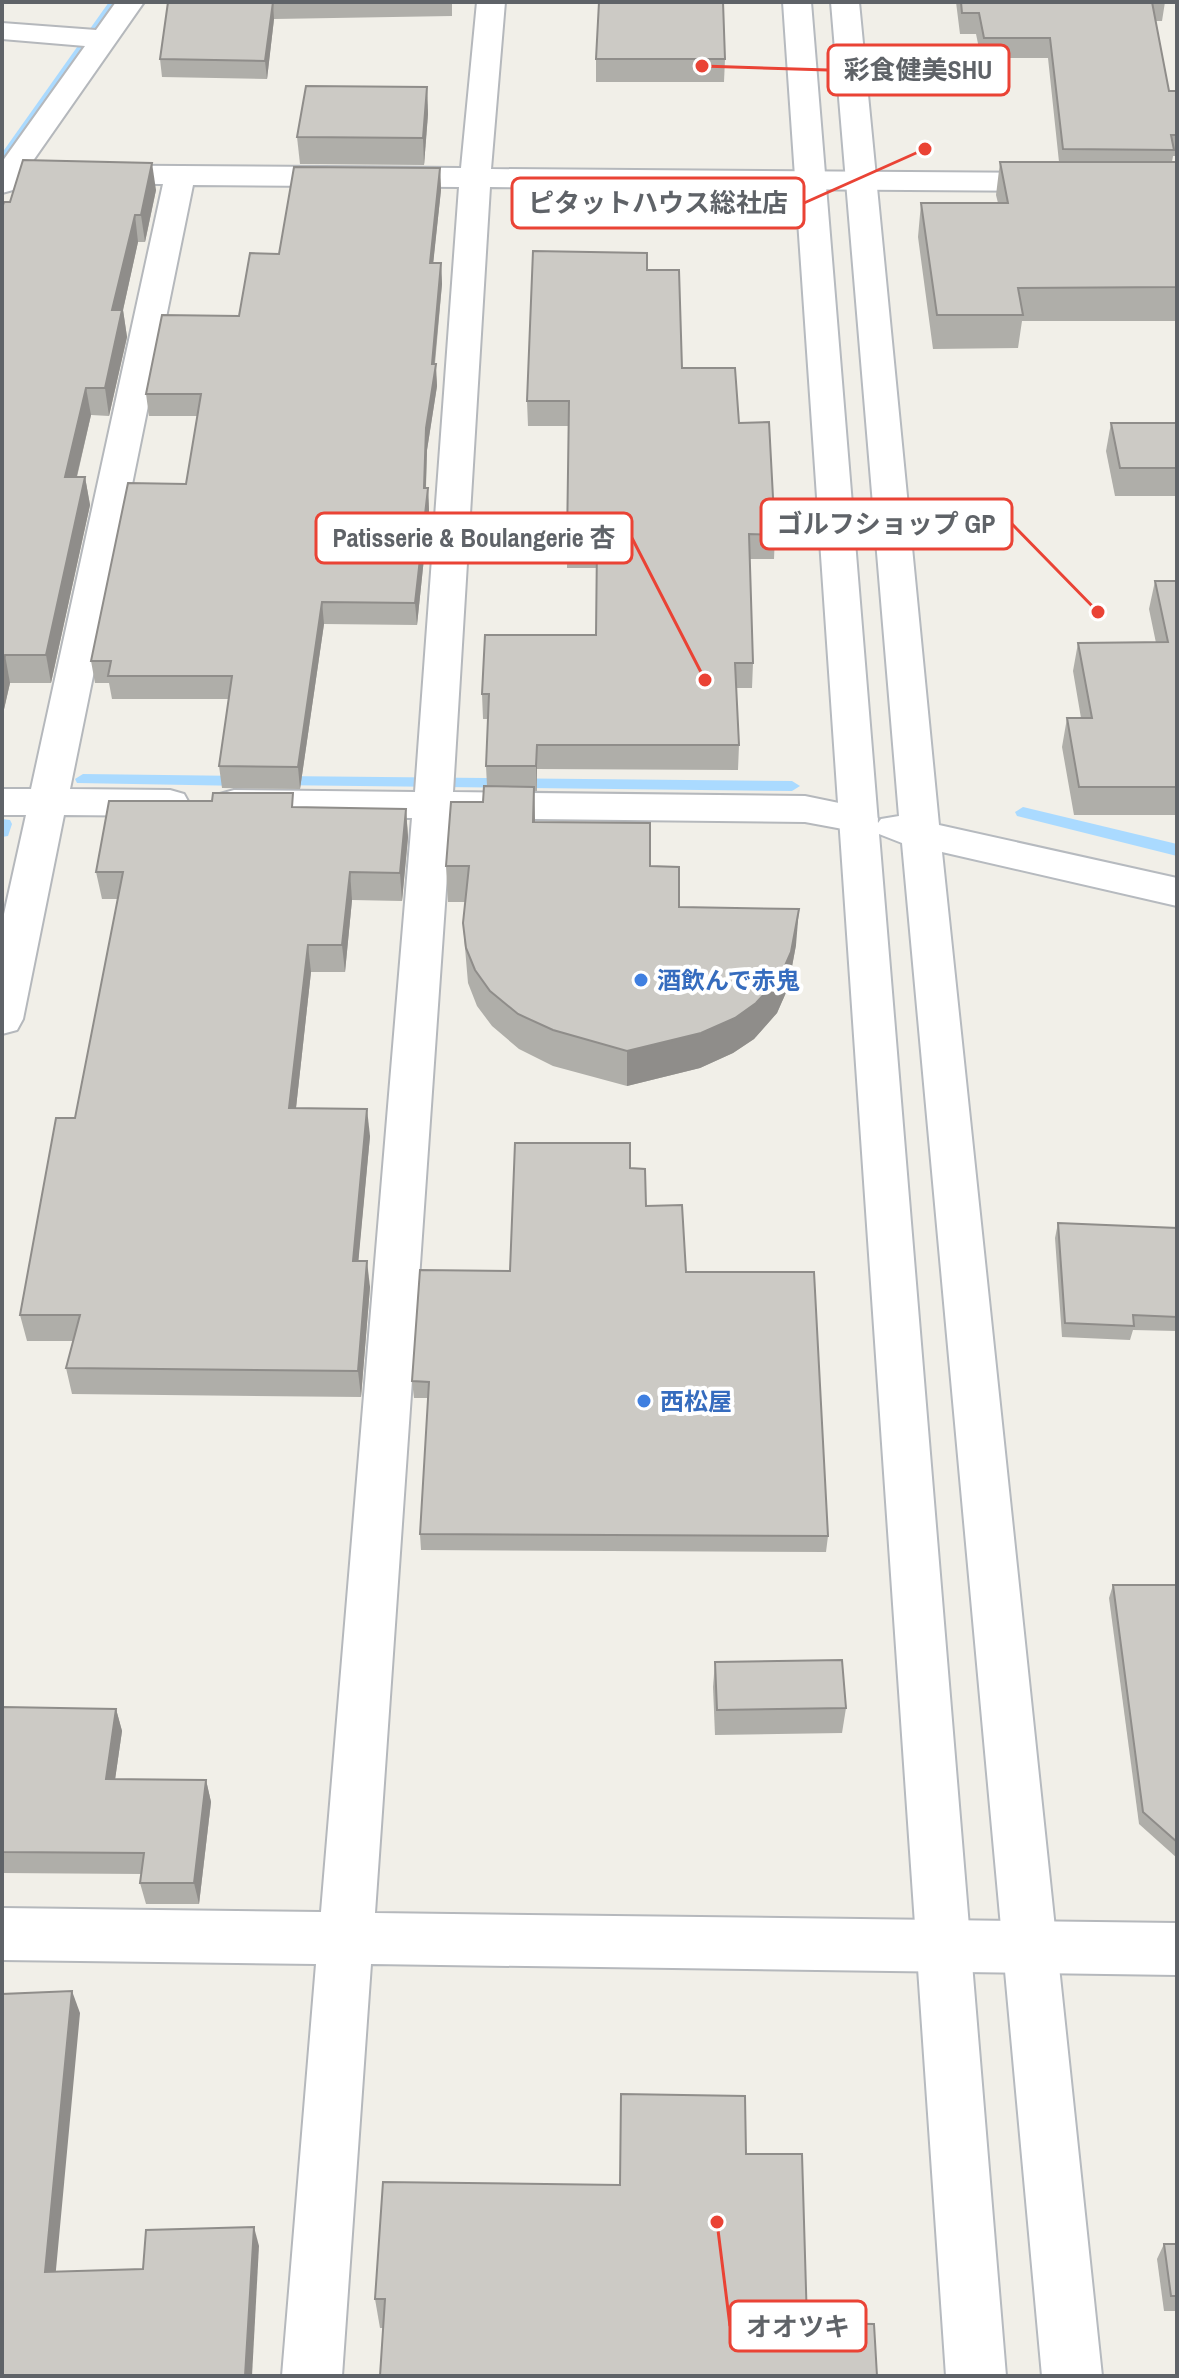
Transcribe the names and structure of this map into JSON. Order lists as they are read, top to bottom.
{
  "places": [
    "彩食健美SHU",
    "ピタットハウス総社店",
    "ゴルフショップ GP",
    "Patisserie & Boulangerie 杏",
    "酒飲んで赤鬼",
    "西松屋",
    "オオツキ"
  ]
}
